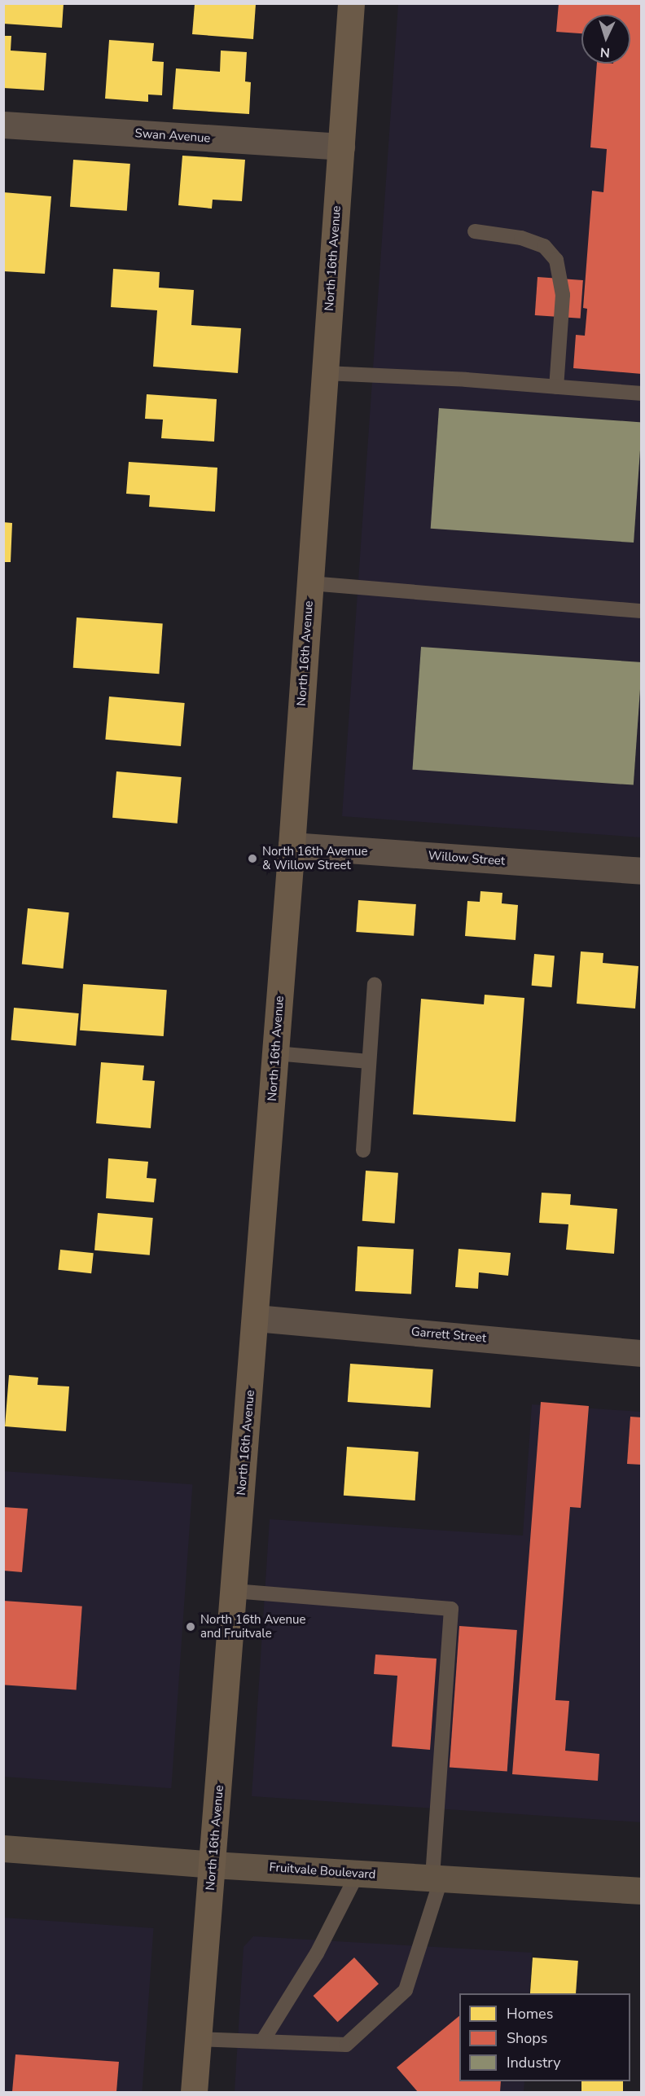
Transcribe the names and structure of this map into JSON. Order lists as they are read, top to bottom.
{
  "streets": {
    "main road": ["North 16th Avenue", "Fruitvale Boulevard"],
    "street": ["Swan Avenue", "Willow Street", "Garrett Street"]
  },
  "crossings": [
    ["Swan Avenue", "North 16th Avenue"],
    ["North 16th Avenue", "Willow Street"],
    ["North 16th Avenue", "Garrett Street"],
    ["North 16th Avenue", "Fruitvale Boulevard"]
  ],
  "places": ["North 16th Avenue & Willow Street", "North 16th Avenue and Fruitvale"],
  "legend": ["Homes", "Shops", "Industry"],
  "north": "bottom"
}
